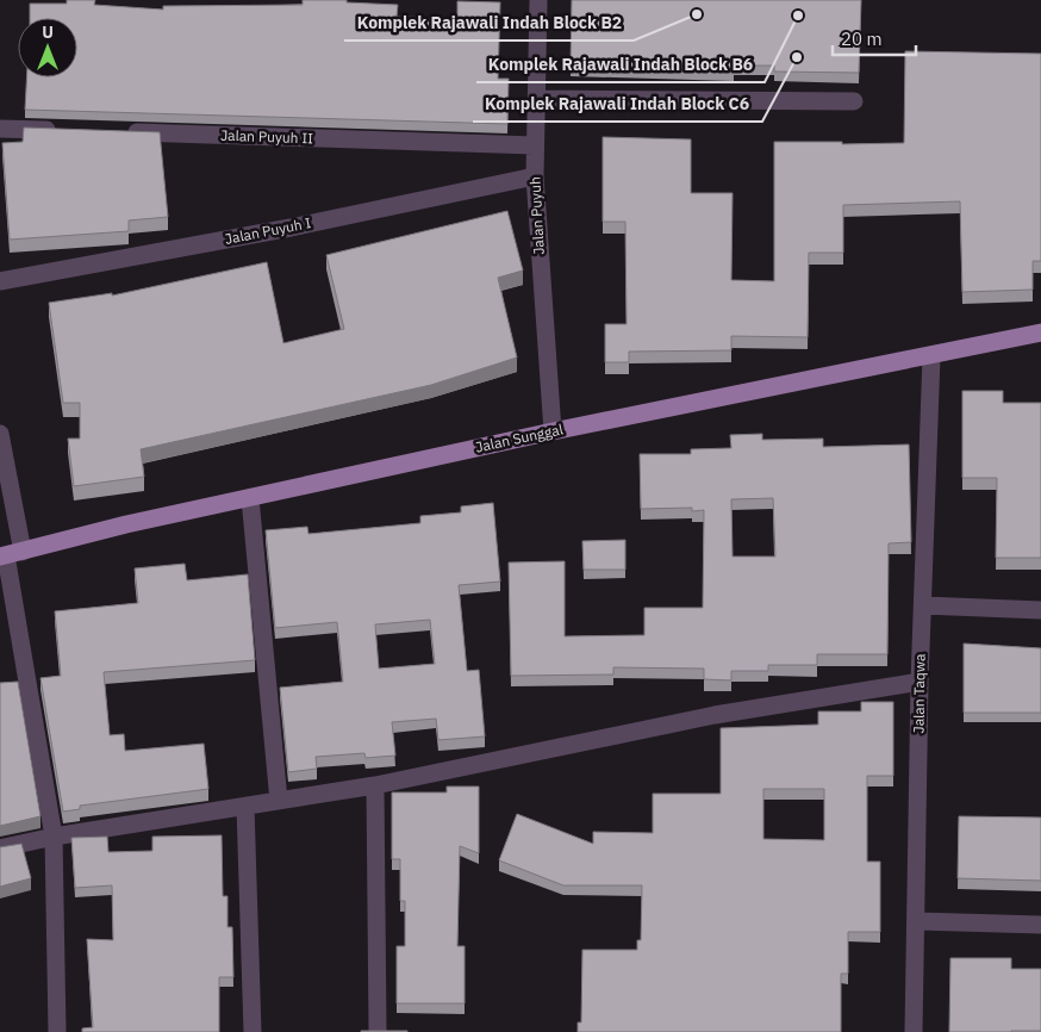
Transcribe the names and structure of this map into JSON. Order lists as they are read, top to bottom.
{
  "streets": {
    "main road": ["Jalan Sunggal"],
    "street": [
      "Jalan Puyuh II",
      "Jalan Puyuh",
      "Jalan Puyuh I",
      "Jalan Taqwa"
    ]
  },
  "crossings": [
    ["Jalan Puyuh II", "Jalan Puyuh"],
    ["Jalan Puyuh", "Jalan Puyuh I"],
    ["Jalan Puyuh", "Jalan Sunggal"],
    ["Jalan Sunggal", "Jalan Taqwa"]
  ],
  "places": ["Komplek Rajawali Indah Block B2", "Komplek Rajawali Indah Block B6", "Komplek Rajawali Indah Block C6"],
  "scale_bar": "20 m",
  "north": "top"
}
